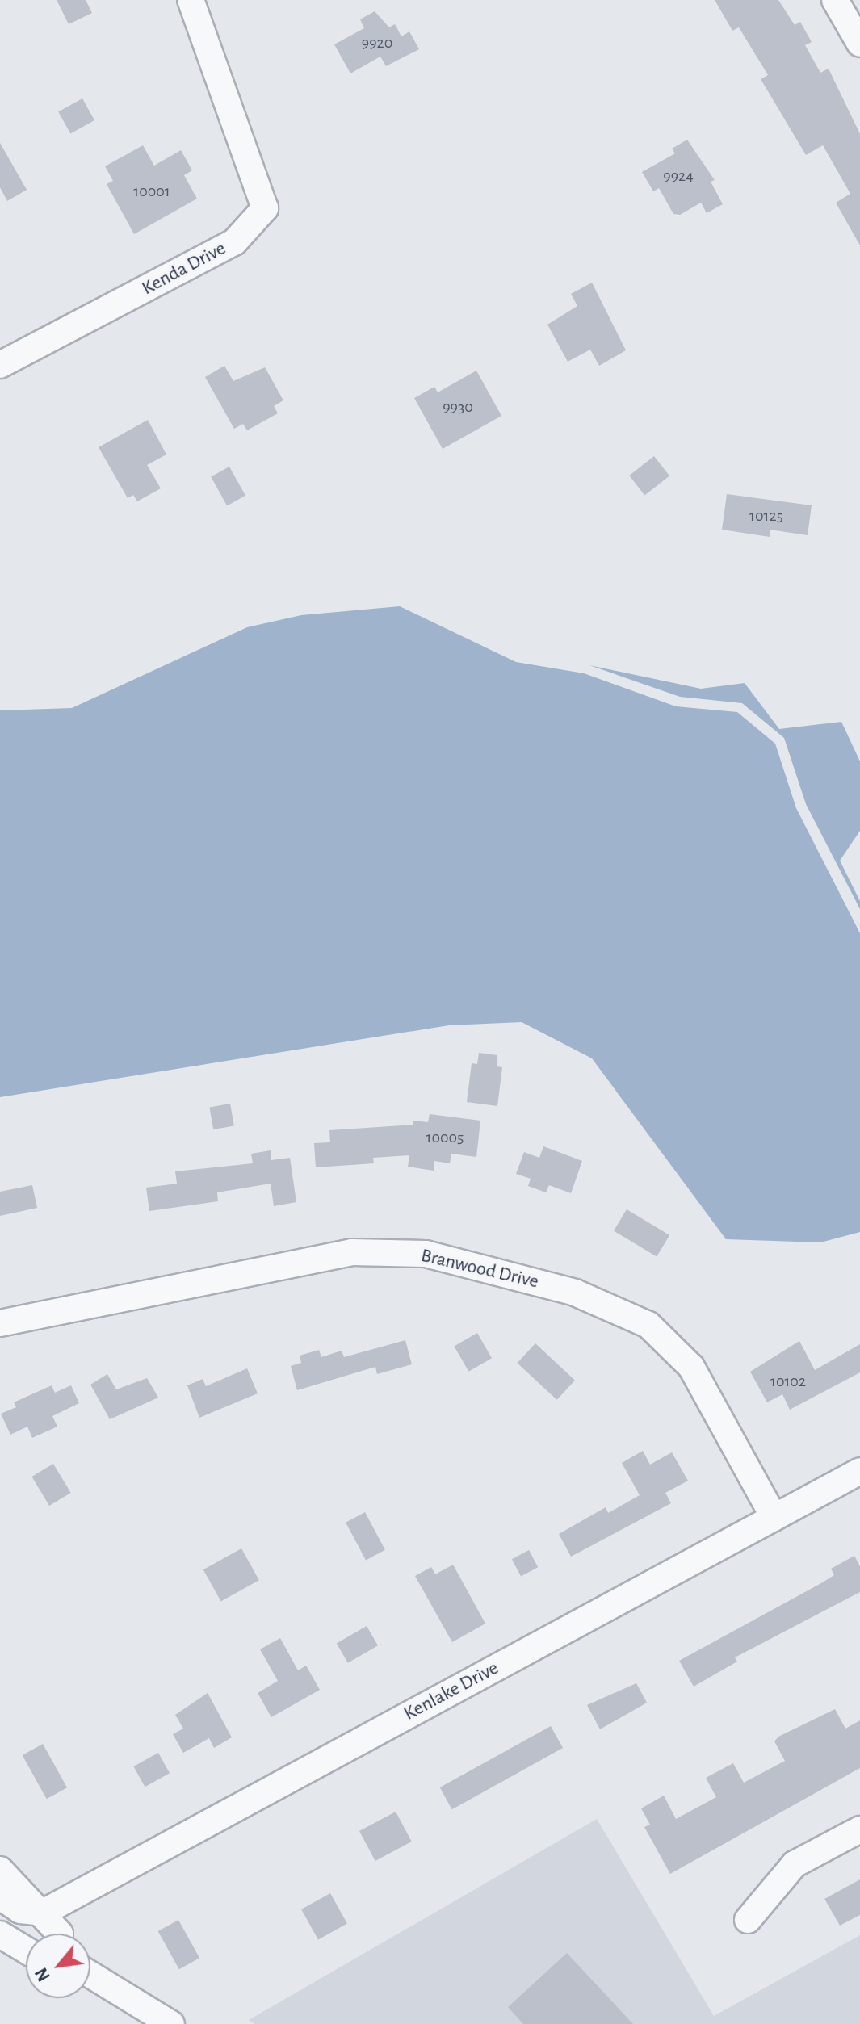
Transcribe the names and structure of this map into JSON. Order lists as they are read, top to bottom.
{
  "streets": {
    "street": ["Kenda Drive", "Branwood Drive", "Kenlake Drive"]
  },
  "crossings": [
    ["Branwood Drive", "Kenlake Drive"]
  ],
  "house_numbers": [
    "9920",
    "9924",
    "10001",
    "9930",
    "10125",
    "10005",
    "10102"
  ],
  "north": "bottom left"
}
